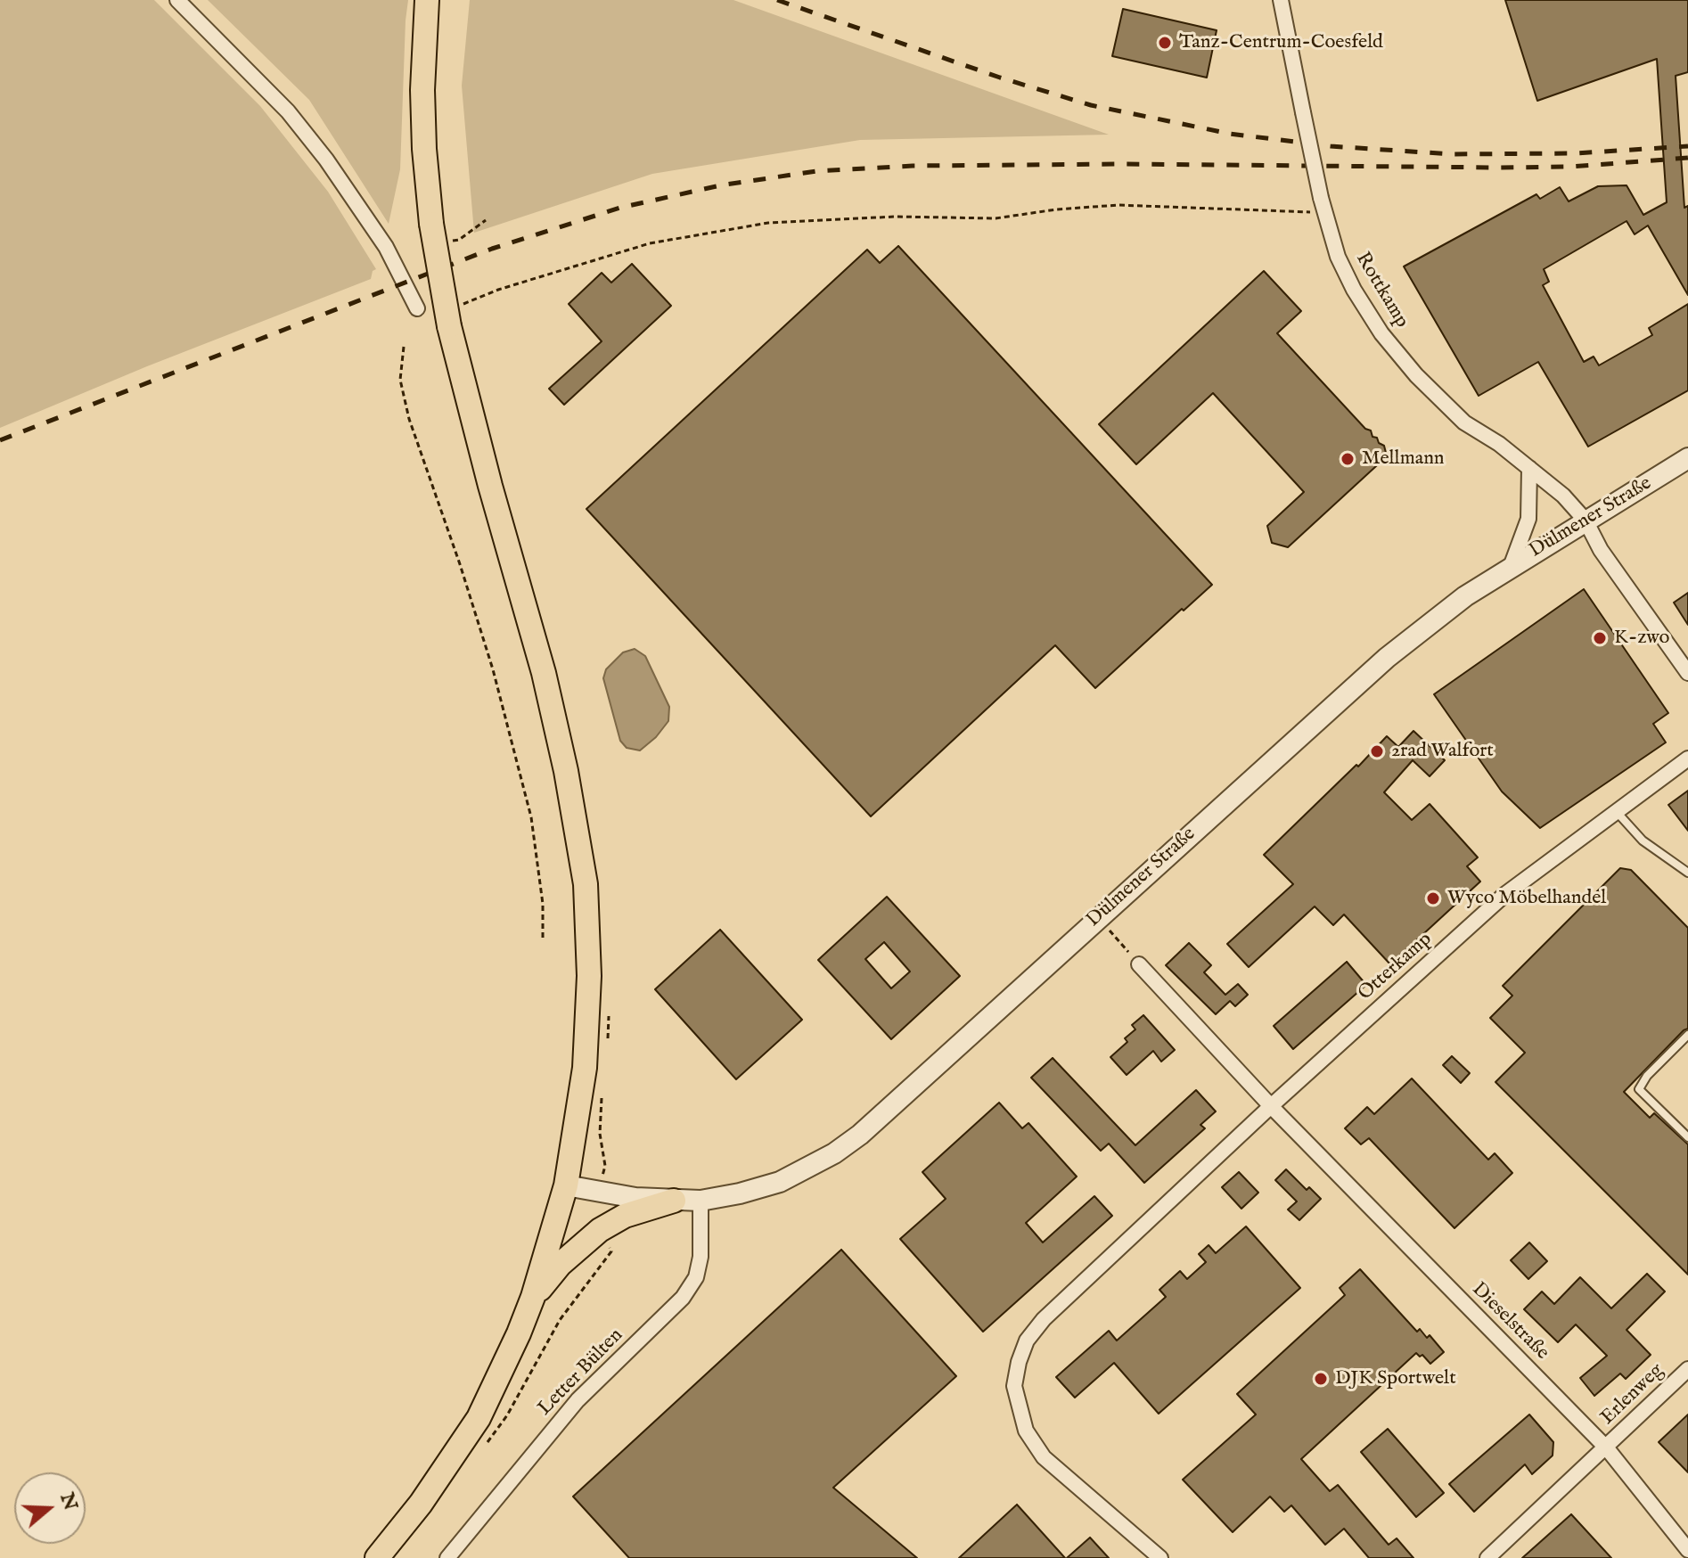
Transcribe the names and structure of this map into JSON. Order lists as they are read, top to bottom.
{
  "streets": {
    "street": [
      "Rottkamp",
      "Dülmener Straße",
      "Otterkamp",
      "Dieselstraße",
      "Letter Bülten",
      "Erlenweg"
    ]
  },
  "crossings": [
    ["Rottkamp", "Dülmener Straße"],
    ["Dülmener Straße", "Letter Bülten"],
    ["Otterkamp", "Dieselstraße"],
    ["Dieselstraße", "Erlenweg"]
  ],
  "places": [
    "Tanz-Centrum-Coesfeld",
    "Mellmann",
    "K-zwo",
    "2rad Walfort",
    "Wyco Möbelhandel",
    "DJK Sportwelt"
  ],
  "north": "right"
}
